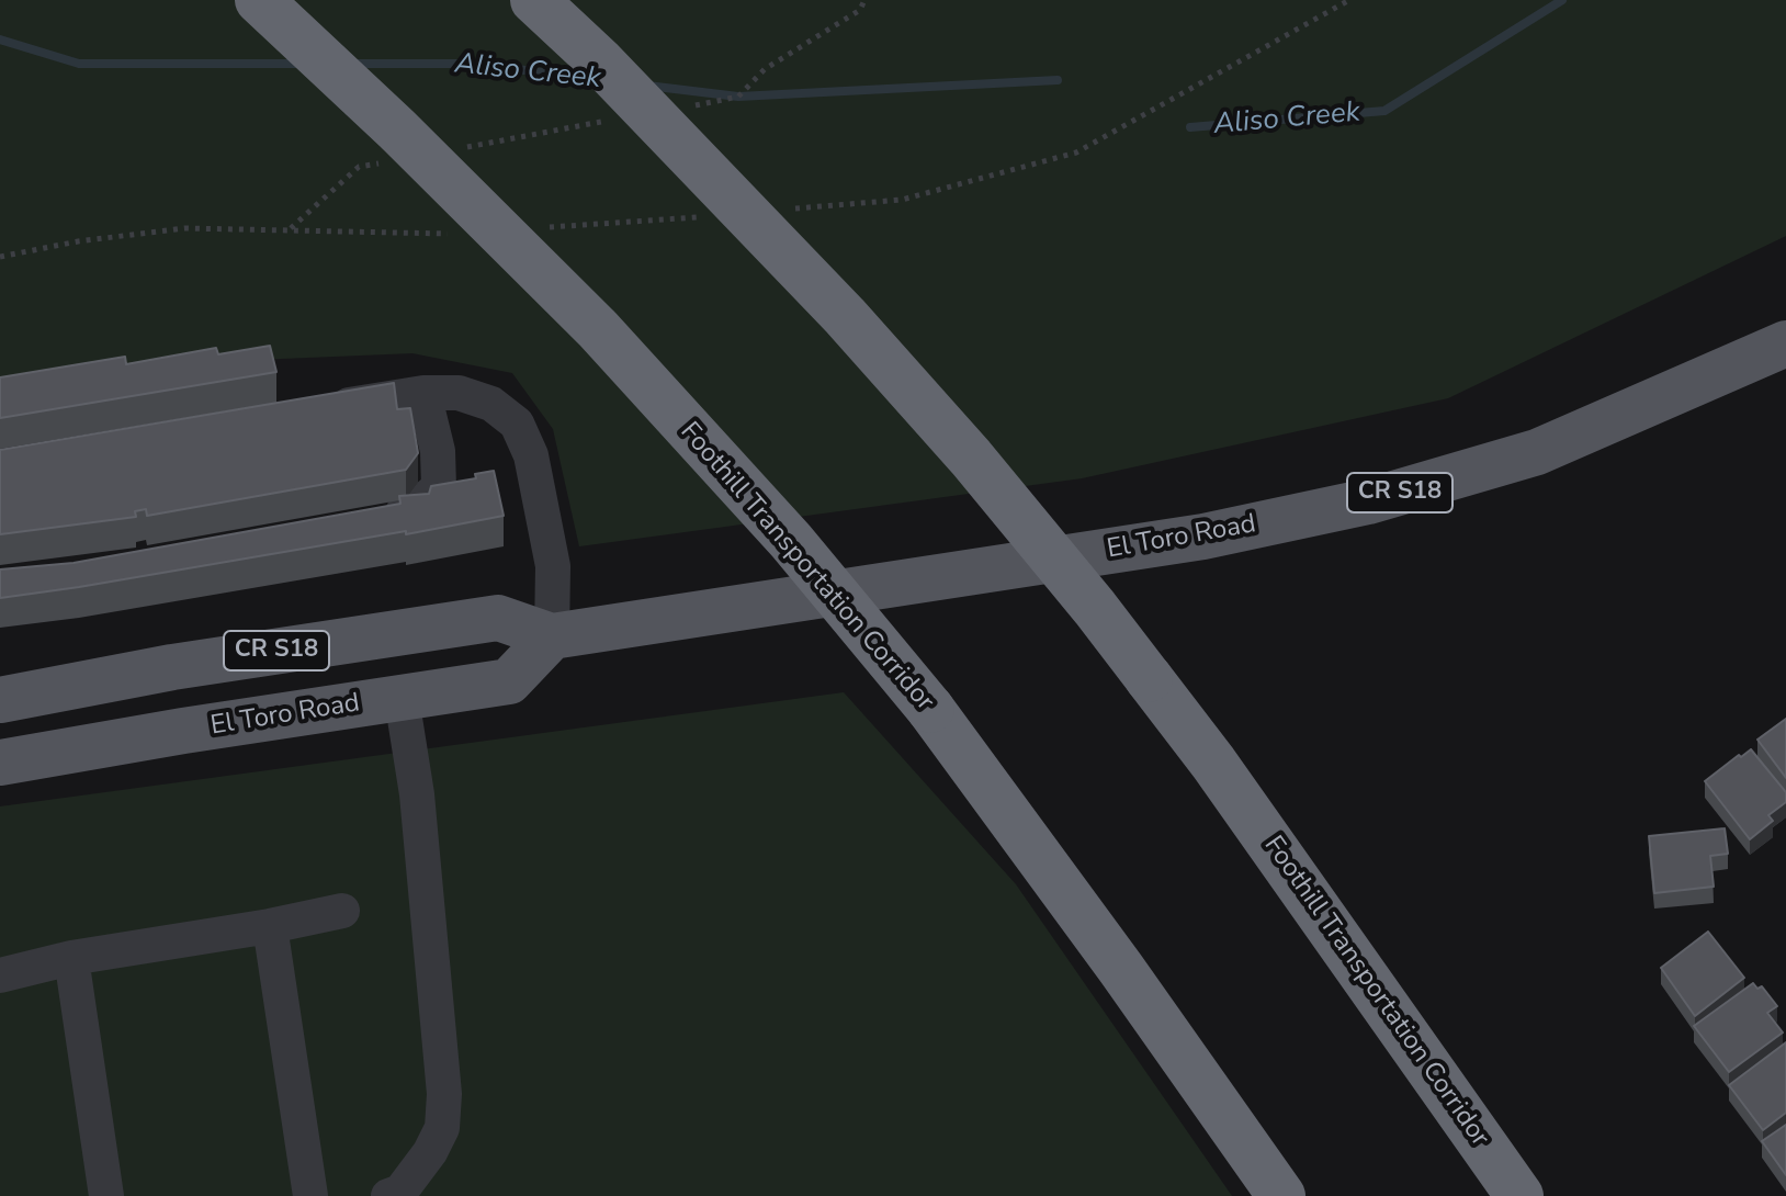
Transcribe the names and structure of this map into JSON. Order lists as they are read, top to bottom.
{
  "streets": {
    "highway": ["Foothill Transportation Corridor"],
    "main road": ["CR S18", "El Toro Road"]
  },
  "water": ["Aliso Creek"]
}
